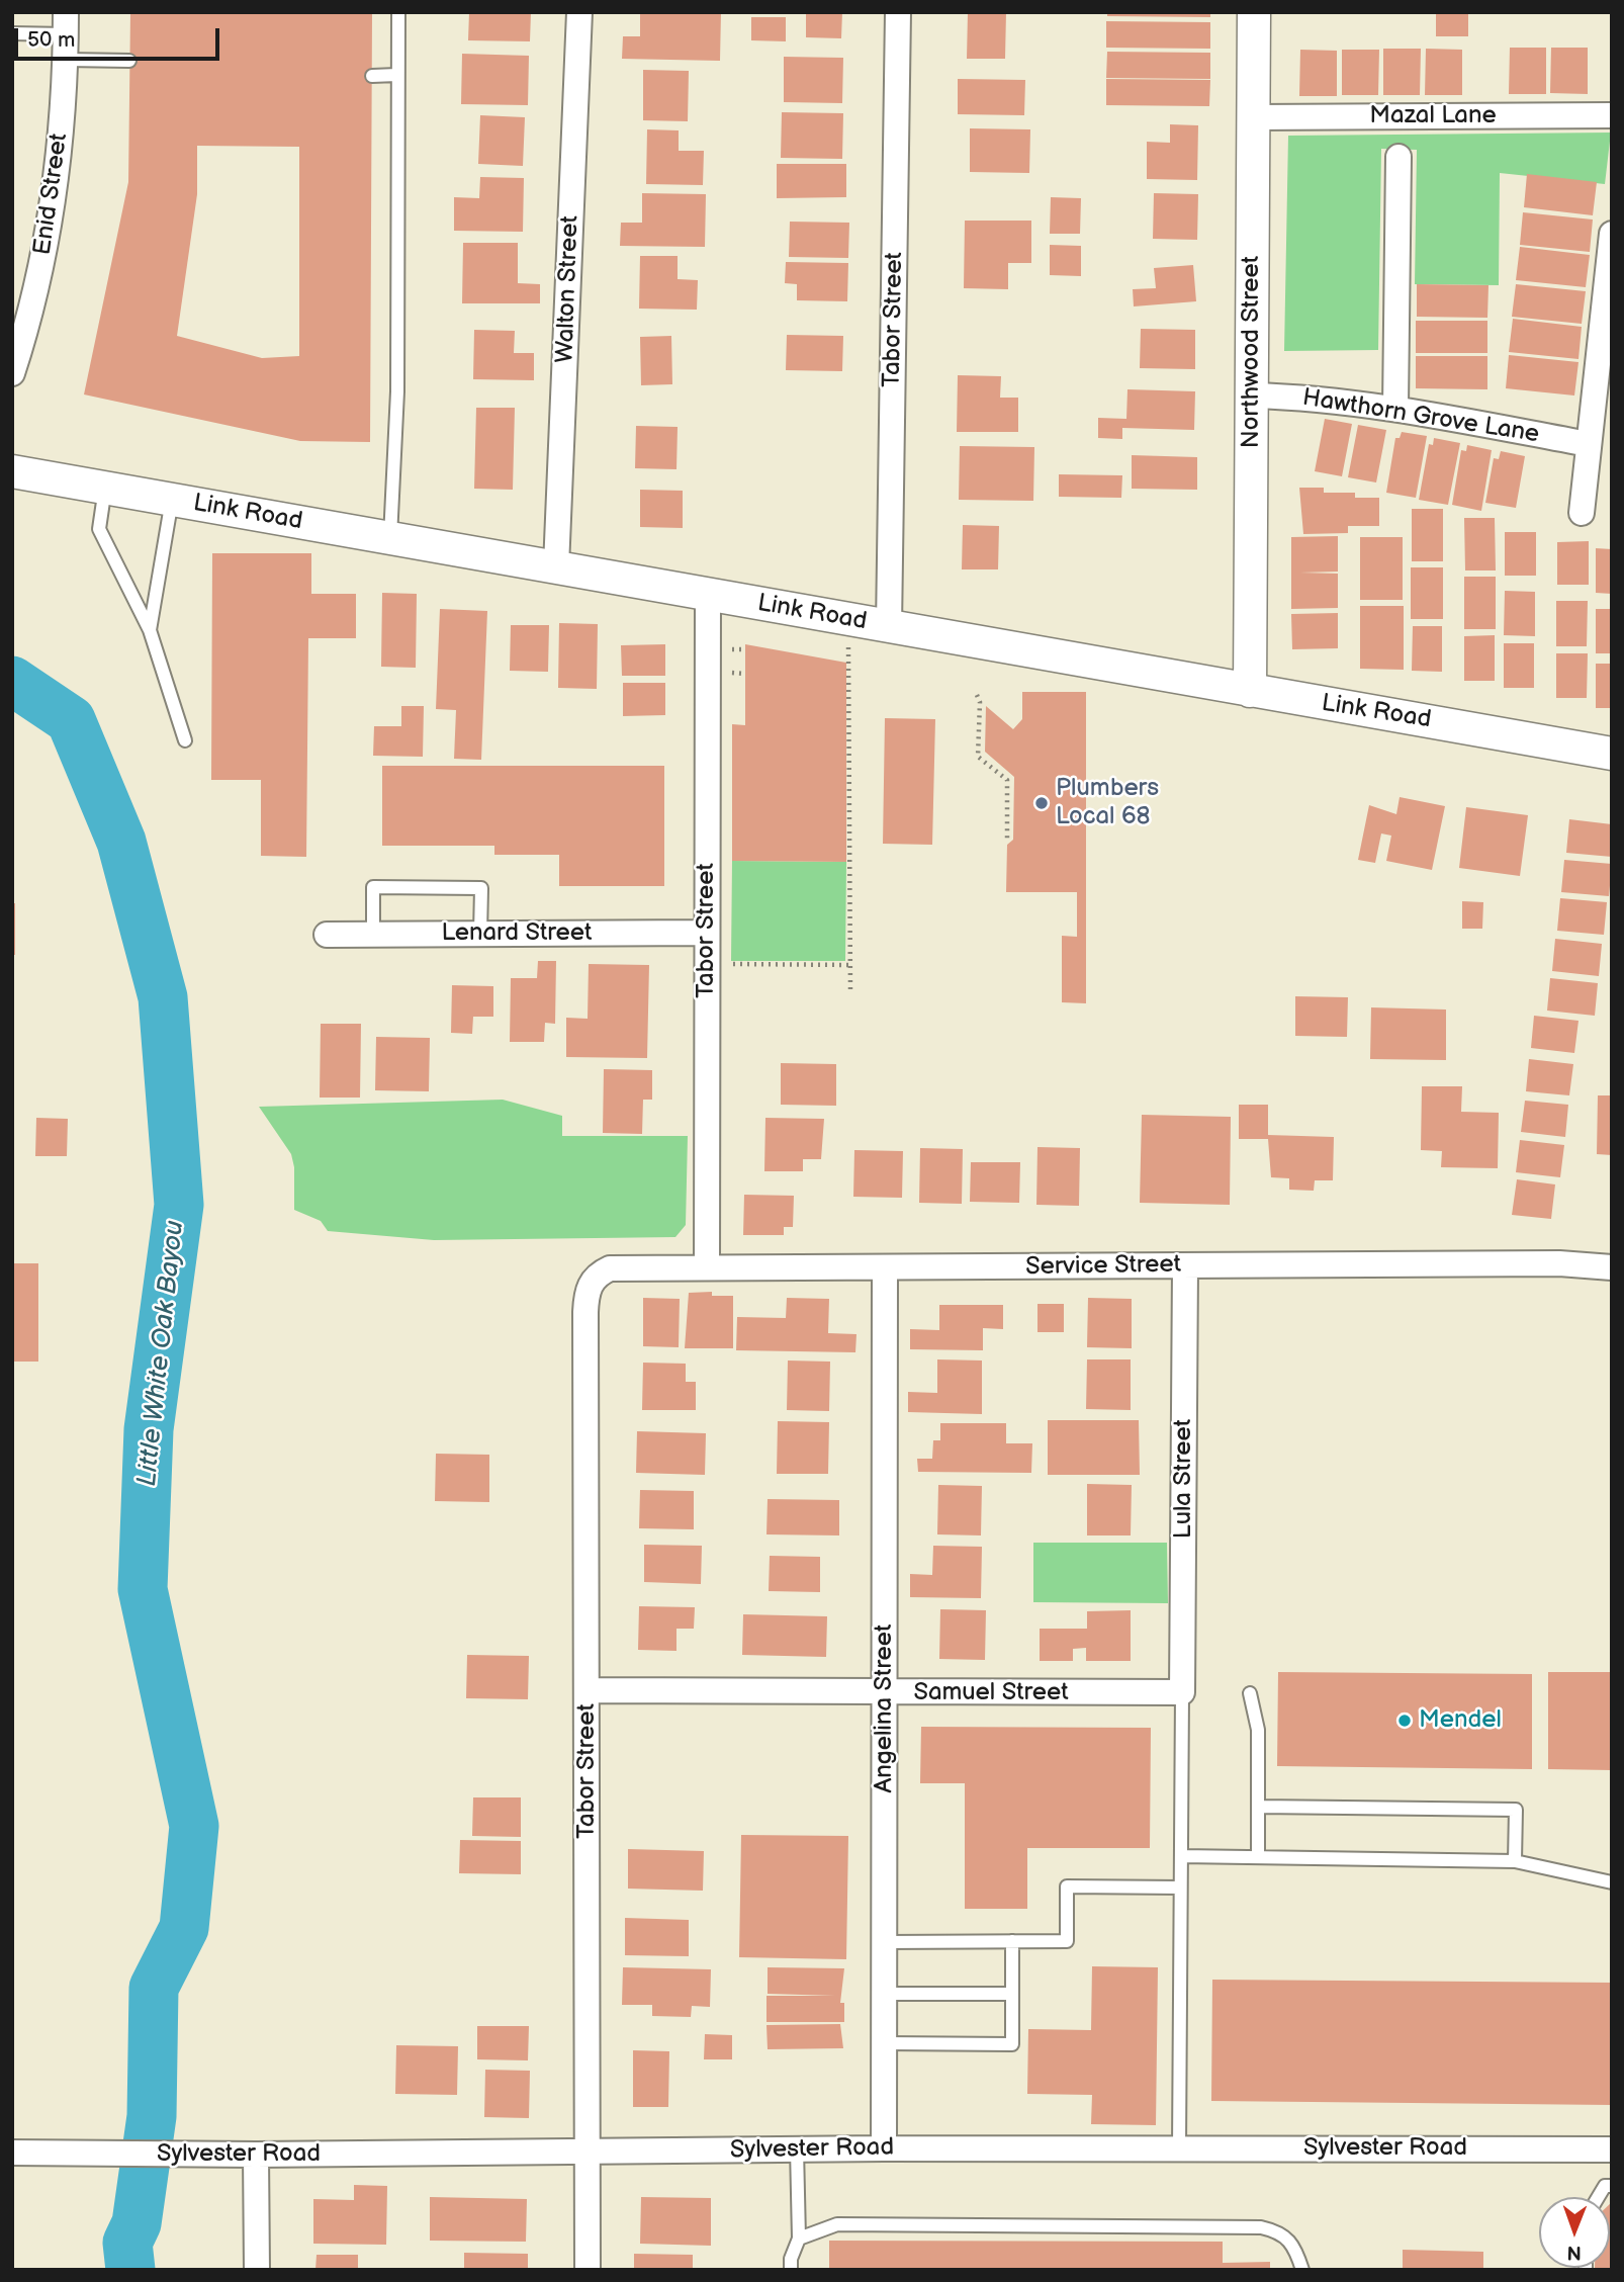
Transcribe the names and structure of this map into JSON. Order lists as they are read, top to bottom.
{
  "streets": {
    "street": [
      "Mazal Lane",
      "Enid Street",
      "Walton Street",
      "Tabor Street",
      "Northwood Street",
      "Hawthorn Grove Lane",
      "Link Road",
      "Lenard Street",
      "Service Street",
      "Lula Street",
      "Samuel Street",
      "Angelina Street",
      "Sylvester Road"
    ]
  },
  "crossings": [
    ["Mazal Lane", "Northwood Street"],
    ["Walton Street", "Link Road"],
    ["Tabor Street", "Link Road"],
    ["Tabor Street", "Lenard Street"],
    ["Tabor Street", "Service Street"],
    ["Tabor Street", "Samuel Street"],
    ["Tabor Street", "Sylvester Road"],
    ["Northwood Street", "Hawthorn Grove Lane"],
    ["Northwood Street", "Link Road"],
    ["Service Street", "Lula Street"],
    ["Service Street", "Angelina Street"],
    ["Lula Street", "Samuel Street"],
    ["Samuel Street", "Angelina Street"],
    ["Angelina Street", "Sylvester Road"]
  ],
  "water": ["Little White Oak Bayou"],
  "places": ["Plumbers Local 68", "Mendel"],
  "scale_bar": "50 m",
  "north": "bottom"
}
